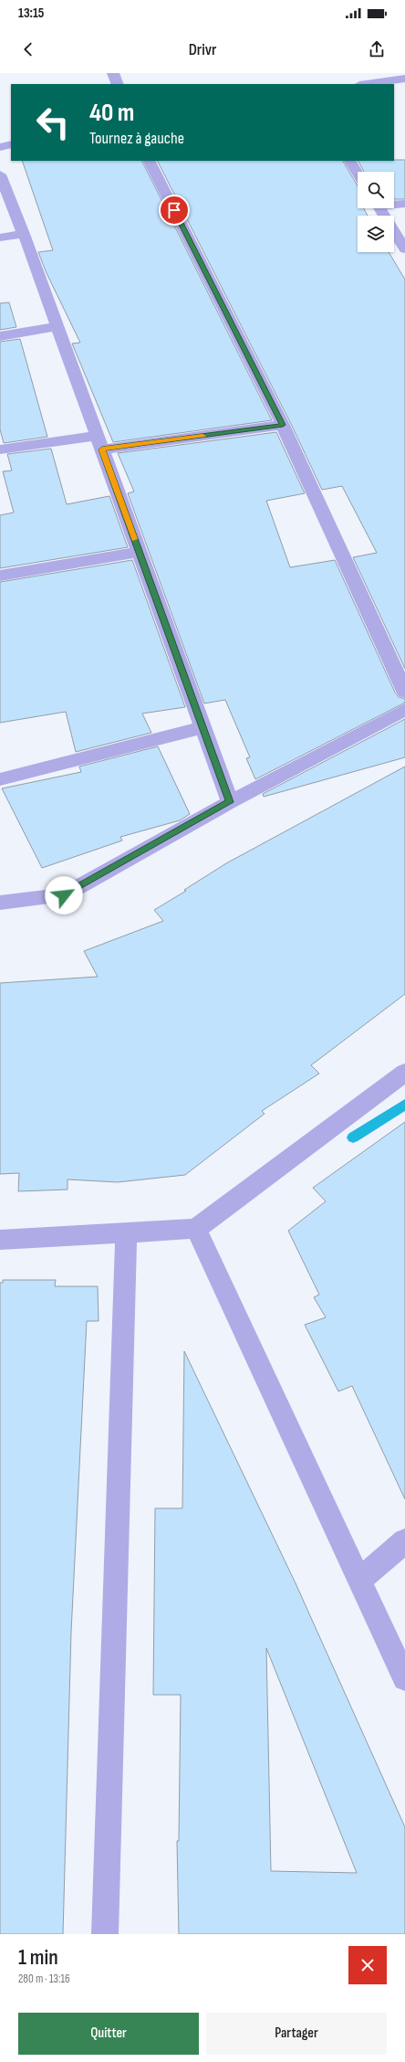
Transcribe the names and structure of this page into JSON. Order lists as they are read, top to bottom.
{
  "page": {
    "status": "13:15",
    "header": "Drivr",
    "turn": ["40 m", "Tournez à gauche"],
    "heading": ["1 min", "280 m · 13:16"],
    "buttons": ["Quitter", "Partager"]
  }
}
